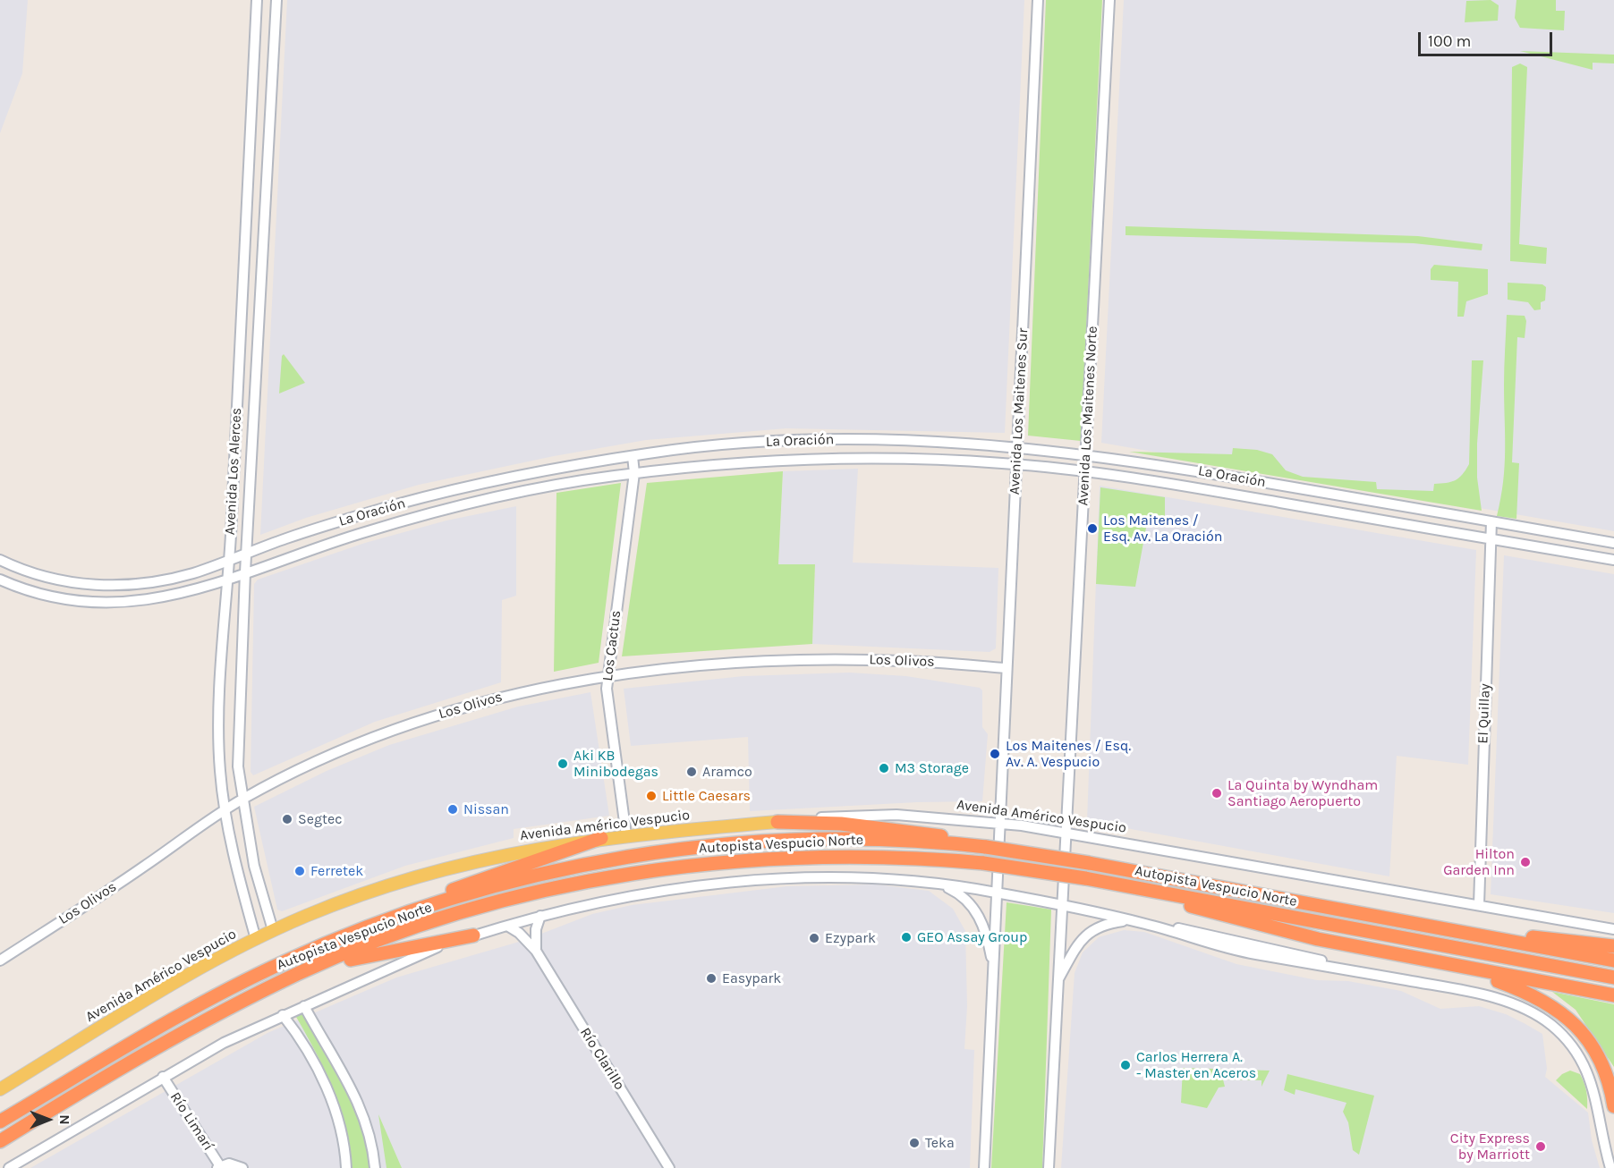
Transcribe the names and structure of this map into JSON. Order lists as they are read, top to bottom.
{
  "streets": {
    "highway": ["Autopista Vespucio Norte"],
    "main road": ["Avenida Américo Vespucio"],
    "street": [
      "Avenida Los Maitenes Sur",
      "Avenida Los Maitenes Norte",
      "La Oración",
      "Avenida Los Alerces",
      "Los Cactus",
      "Los Olivos",
      "El Quillay",
      "Río Clarillo",
      "Río Limarí"
    ]
  },
  "crossings": [
    ["Avenida Los Maitenes Sur", "La Oración"],
    ["Avenida Los Maitenes Sur", "Los Olivos"],
    ["Avenida Los Maitenes Sur", "Avenida Américo Vespucio"],
    ["Avenida Los Maitenes Norte", "La Oración"],
    ["Avenida Los Maitenes Norte", "Avenida Américo Vespucio"],
    ["La Oración", "Avenida Los Alerces"],
    ["La Oración", "Los Cactus"],
    ["La Oración", "El Quillay"],
    ["Avenida Los Alerces", "Los Olivos"],
    ["Avenida Los Alerces", "Avenida Américo Vespucio"],
    ["Los Cactus", "Los Olivos"],
    ["Los Cactus", "Avenida Américo Vespucio"],
    ["El Quillay", "Avenida Américo Vespucio"]
  ],
  "places": [
    "Los Maitenes / Esq. Av. La Oración",
    "Los Maitenes / Esq. Av. A. Vespucio",
    "Aki KB Minibodegas",
    "M3 Storage",
    "Aramco",
    "La Quinta by Wyndham Santiago Aeropuerto",
    "Little Caesars",
    "Nissan",
    "Segtec",
    "Hilton Garden Inn",
    "Ferretek",
    "GEO Assay Group",
    "Ezypark",
    "Easypark",
    "Carlos Herrera A. - Master en Aceros",
    "Teka",
    "City Express by Marriott"
  ],
  "scale_bar": "100 m",
  "north": "right"
}
